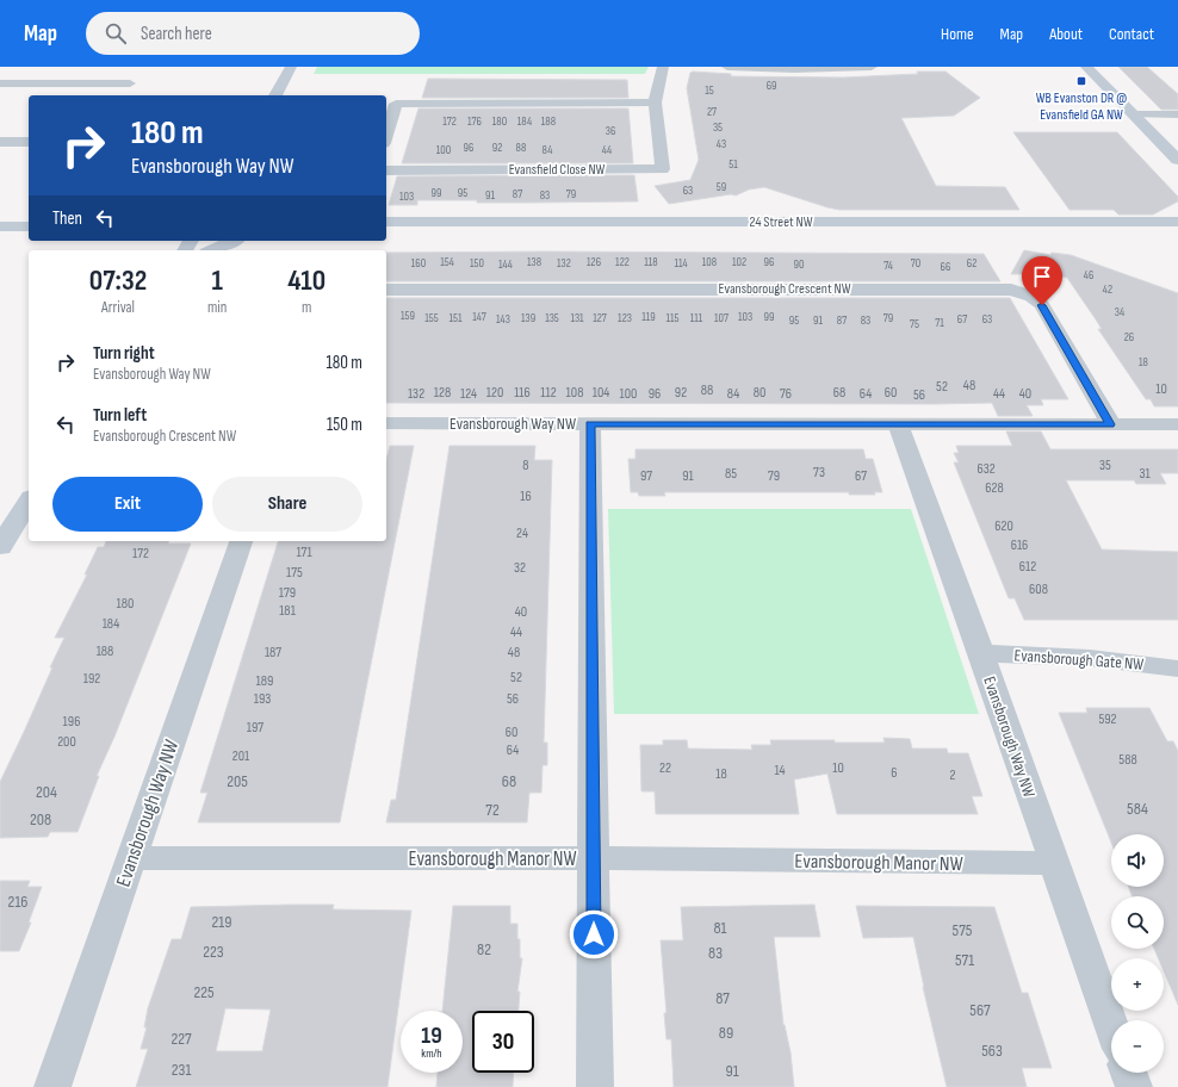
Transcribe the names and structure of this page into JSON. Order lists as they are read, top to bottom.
{
  "streets": {
    "street": [
      "Evansfield Close NW",
      "24 Street NW",
      "Evansborough Crescent NW",
      "Evansborough Way NW",
      "Evansborough Gate NW",
      "Evansborough Manor NW"
    ]
  },
  "crossings": [
    ["Evansborough Crescent NW", "Evansborough Way NW"],
    ["Evansborough Way NW", "Evansborough Gate NW"],
    ["Evansborough Way NW", "Evansborough Manor NW"]
  ],
  "places": {
    "transit": ["WB Evanston DR @ Evansfield GA NW"]
  },
  "house_numbers": [
    "69",
    "15",
    "27",
    "172",
    "176",
    "180",
    "184",
    "188",
    "35",
    "36",
    "43",
    "96",
    "92",
    "88",
    "100",
    "84",
    "44",
    "51",
    "59",
    "63",
    "99",
    "95",
    "87",
    "79",
    "91",
    "83",
    "103",
    "154",
    "138",
    "126",
    "122",
    "118",
    "108",
    "102",
    "96",
    "160",
    "150",
    "132",
    "114",
    "70",
    "62",
    "144",
    "90",
    "74",
    "66",
    "46",
    "42",
    "34",
    "159",
    "147",
    "119",
    "103",
    "99",
    "155",
    "151",
    "139",
    "135",
    "131",
    "127",
    "123",
    "115",
    "111",
    "107",
    "79",
    "143",
    "67",
    "63",
    "95",
    "91",
    "87",
    "83",
    "71",
    "75",
    "26",
    "18",
    "48",
    "52",
    "10",
    "88",
    "128",
    "120",
    "116",
    "112",
    "108",
    "104",
    "92",
    "80",
    "68",
    "60",
    "132",
    "124",
    "100",
    "96",
    "84",
    "76",
    "64",
    "44",
    "40",
    "56",
    "8",
    "35",
    "632",
    "73",
    "85",
    "31",
    "97",
    "91",
    "79",
    "67",
    "628",
    "16",
    "620",
    "24",
    "616",
    "171",
    "172",
    "612",
    "32",
    "175",
    "608",
    "179",
    "180",
    "181",
    "40",
    "184",
    "44",
    "188",
    "187",
    "48",
    "52",
    "192",
    "189",
    "193",
    "56",
    "592",
    "196",
    "197",
    "60",
    "200",
    "64",
    "201",
    "588",
    "22",
    "10",
    "14",
    "6",
    "18",
    "2",
    "205",
    "68",
    "204",
    "584",
    "72",
    "208",
    "216",
    "219",
    "81",
    "575",
    "82",
    "223",
    "83",
    "571",
    "225",
    "87",
    "567",
    "89",
    "227",
    "563",
    "231",
    "91"
  ],
  "page": {
    "header": "Map",
    "search": "Search here",
    "nav": [
      "Home",
      "Map",
      "About",
      "Contact"
    ],
    "turn": ["180 m", "Evansborough Way NW"],
    "then": "Then",
    "eta": [
      "07:32",
      "Arrival",
      "1",
      "min",
      "410",
      "m"
    ],
    "list": [
      {
        "name": "Turn right",
        "note": "Evansborough Way NW",
        "value": "180 m"
      },
      {
        "name": "Turn left",
        "note": "Evansborough Crescent NW",
        "value": "150 m"
      }
    ],
    "buttons": ["Exit", "Share"],
    "map_buttons": ["+", "−"],
    "speed": "19 km/h",
    "limit": "30"
  }
}
